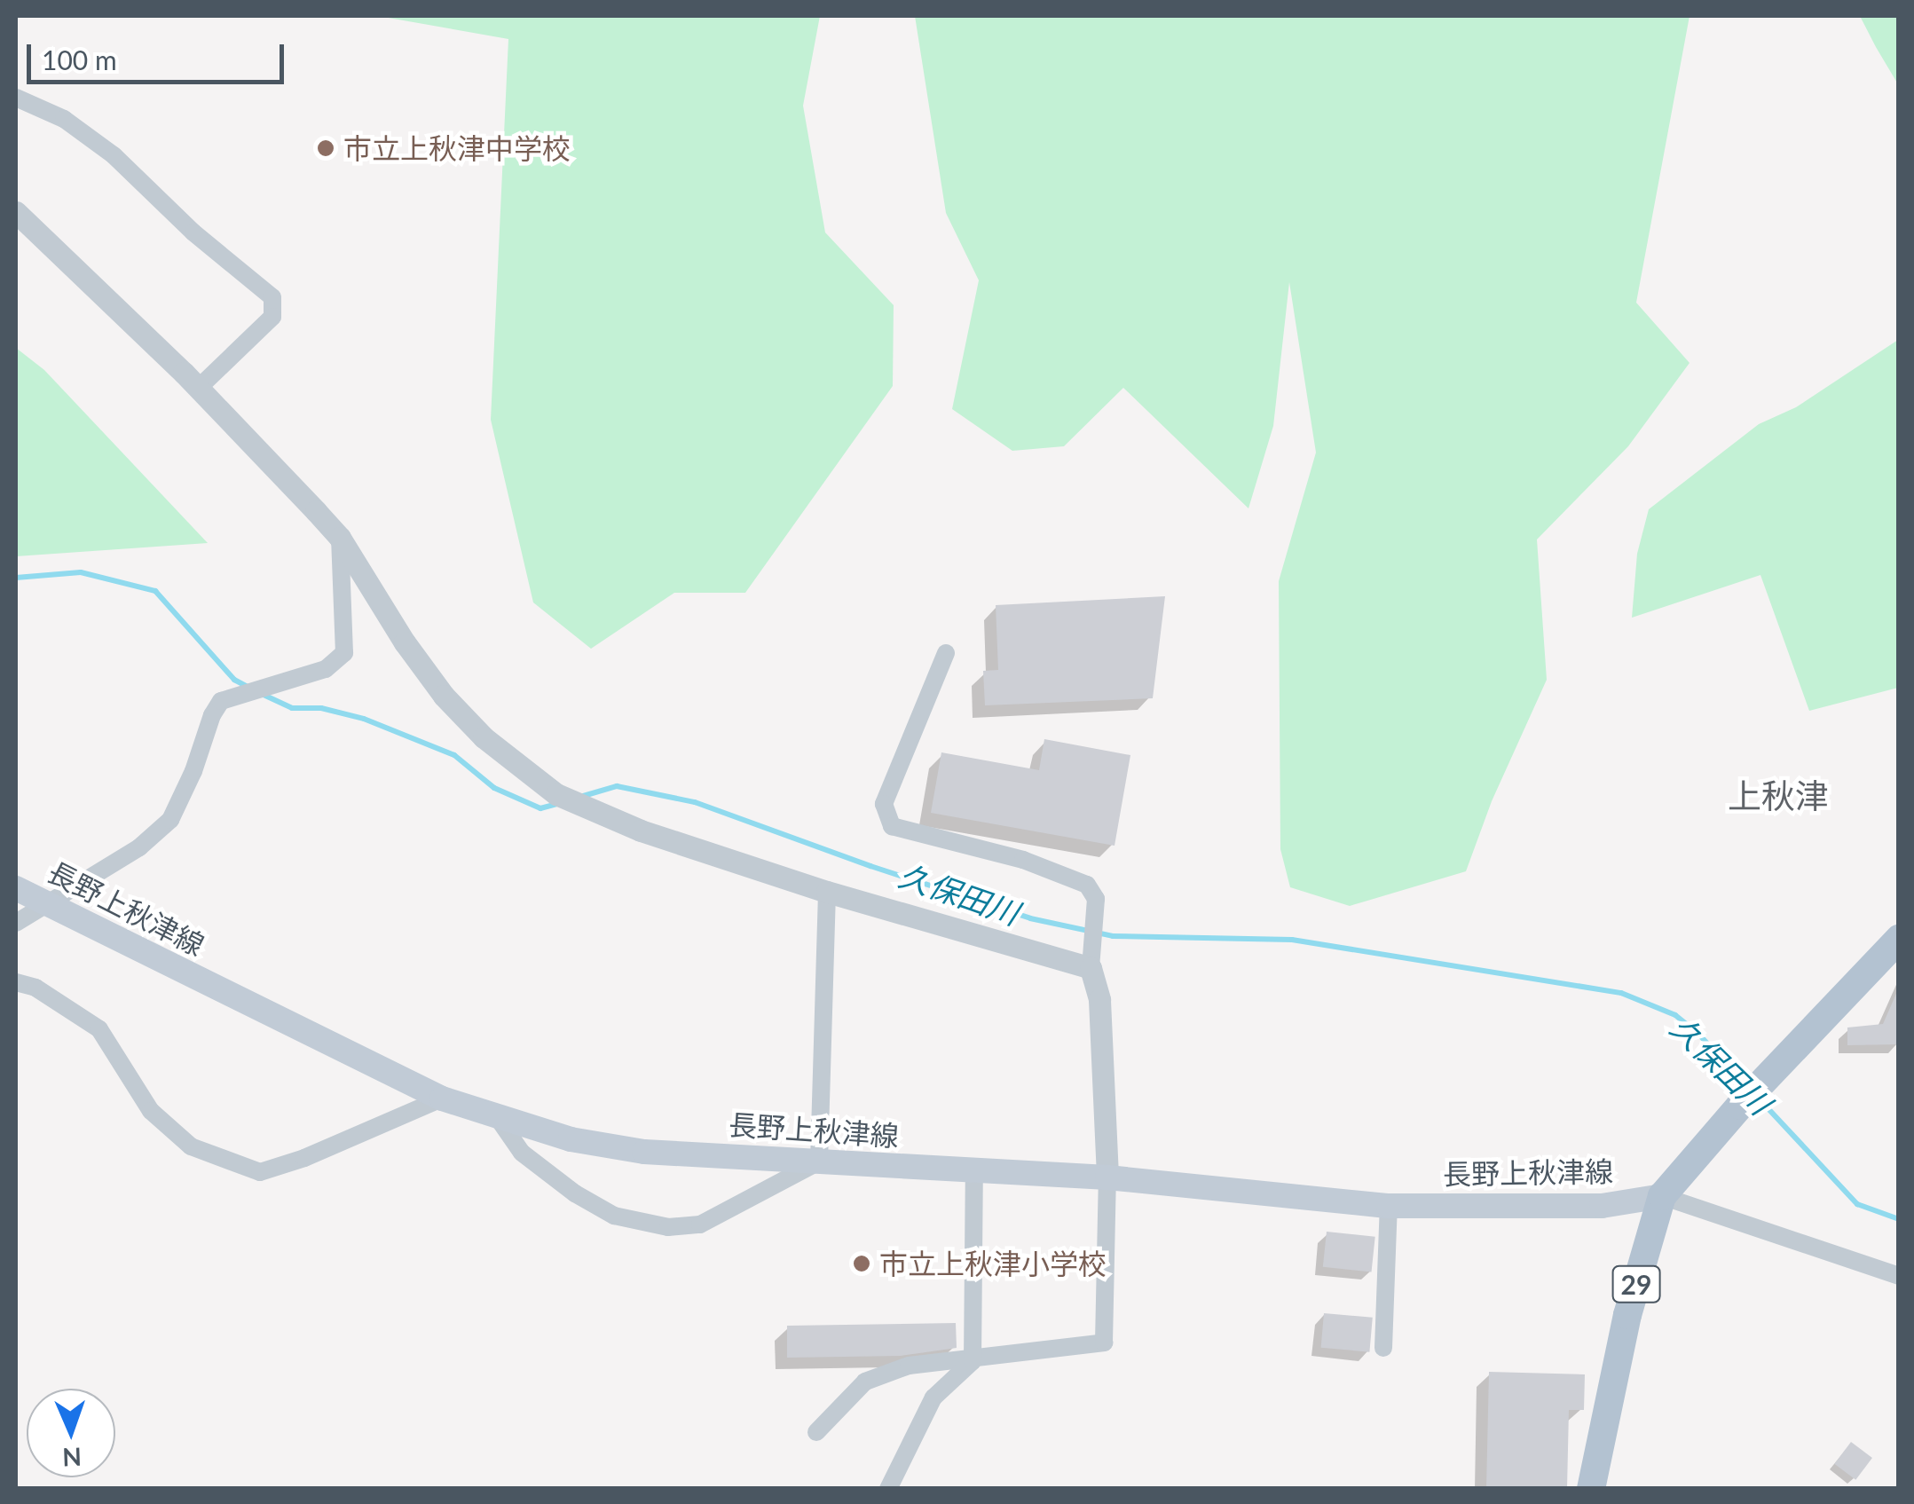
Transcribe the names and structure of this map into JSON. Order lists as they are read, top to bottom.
{
  "streets": {
    "main road": ["長野上秋津線", "29"]
  },
  "crossings": [
    ["長野上秋津線", "29"]
  ],
  "districts": ["上秋津"],
  "water": ["久保田川"],
  "places": ["市立上秋津中学校", "市立上秋津小学校"],
  "scale_bar": "100 m",
  "north": "bottom"
}
